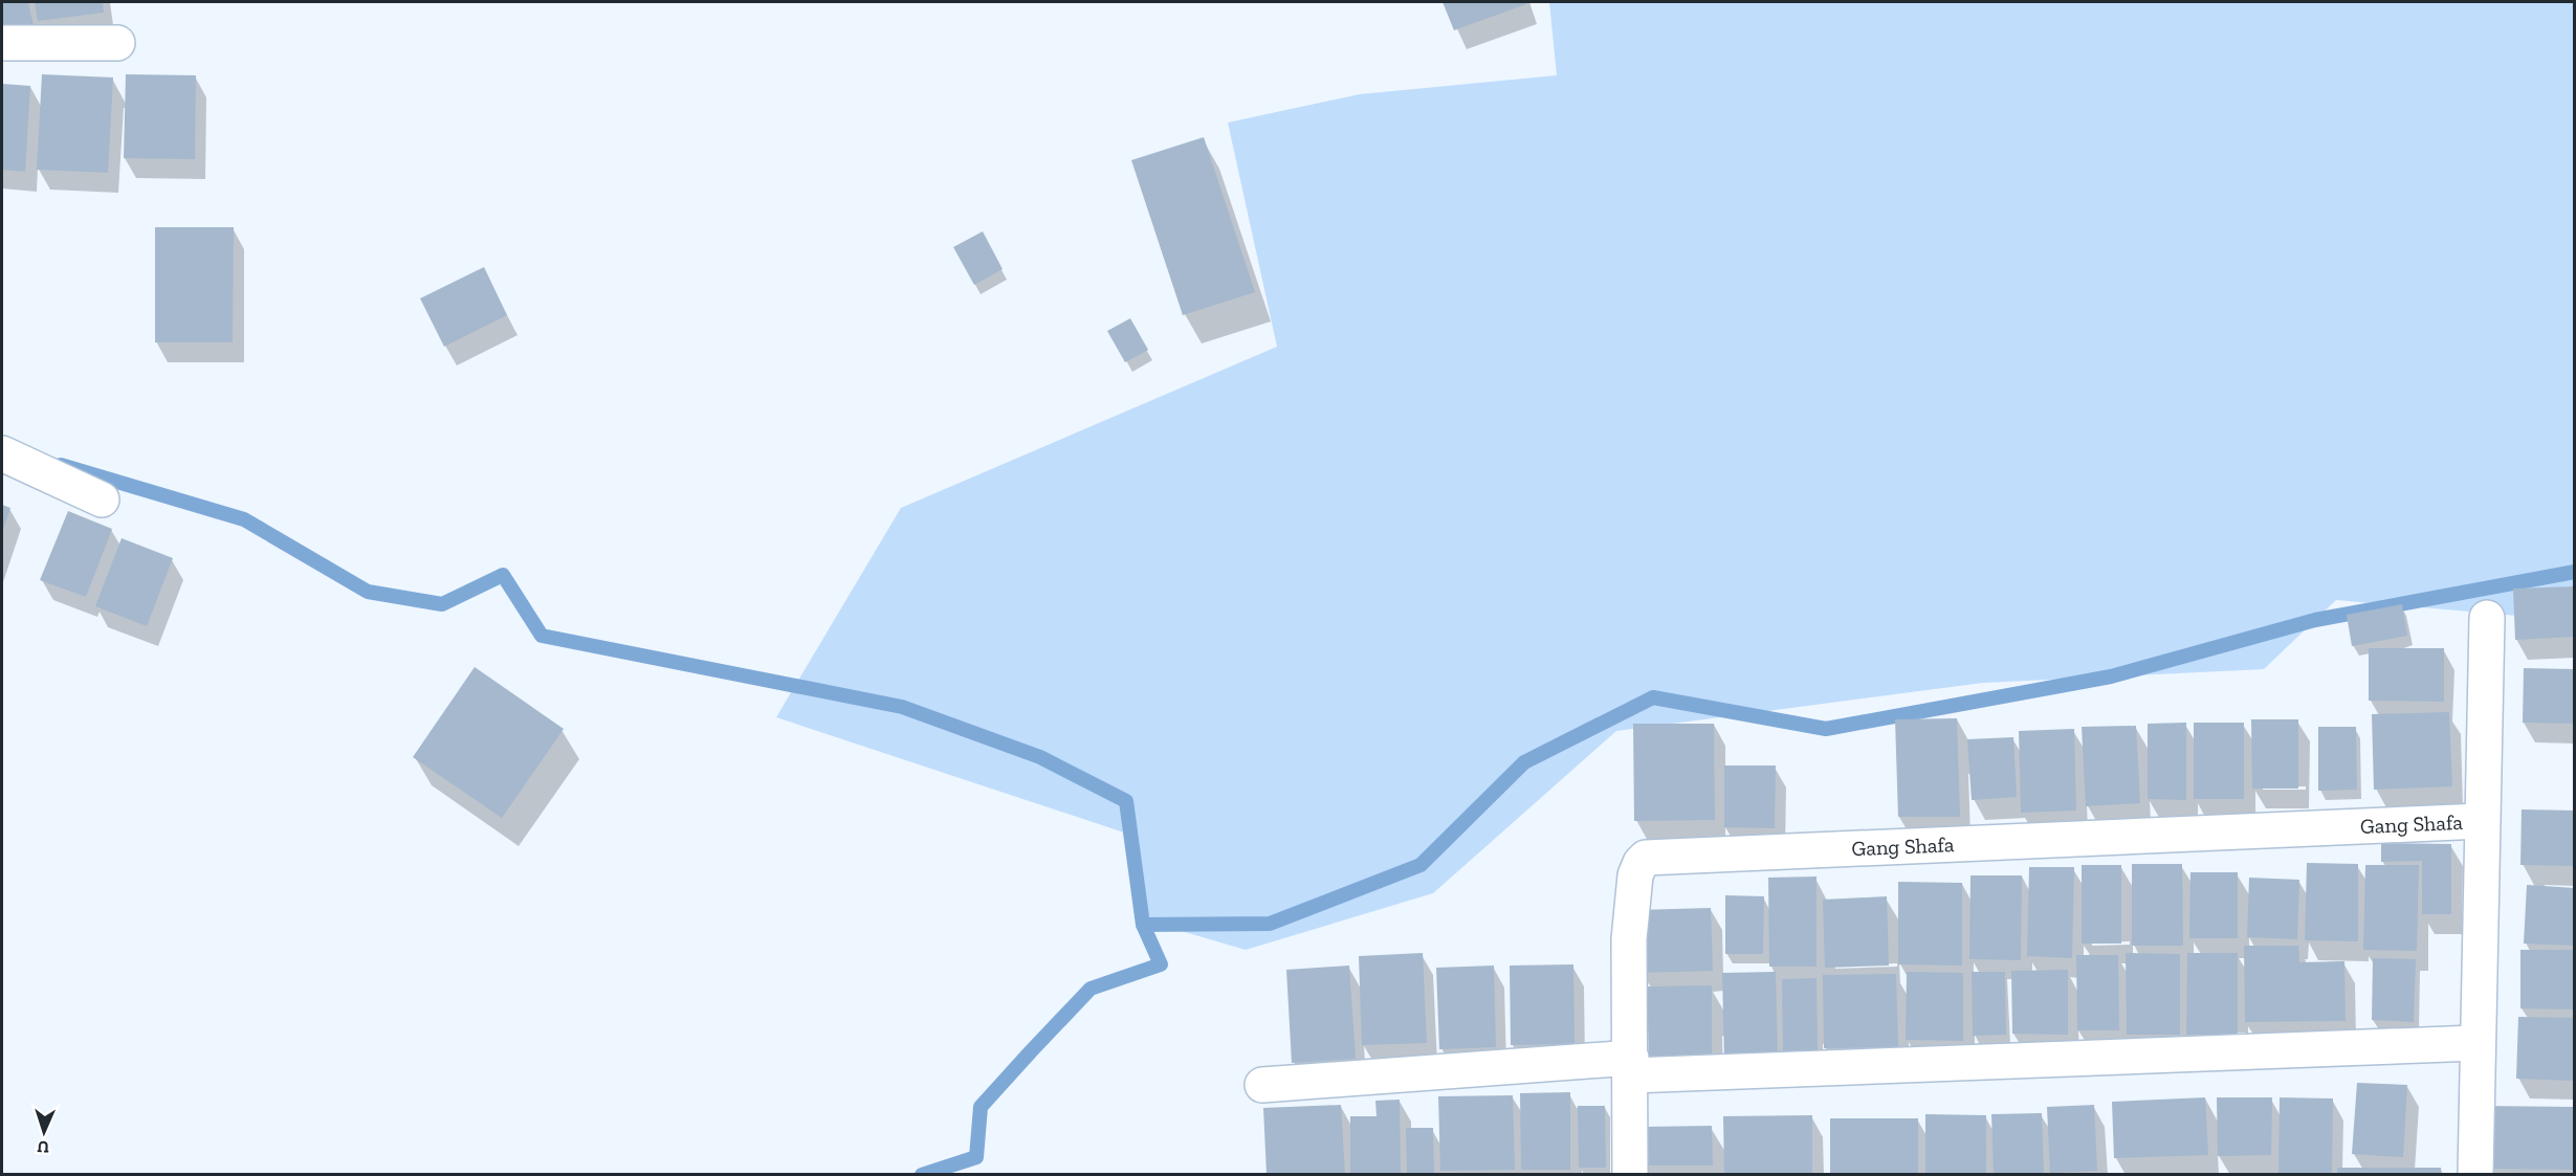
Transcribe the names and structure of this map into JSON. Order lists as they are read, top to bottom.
{
  "streets": {
    "street": ["Gang Shafa"]
  },
  "north": "bottom"
}
